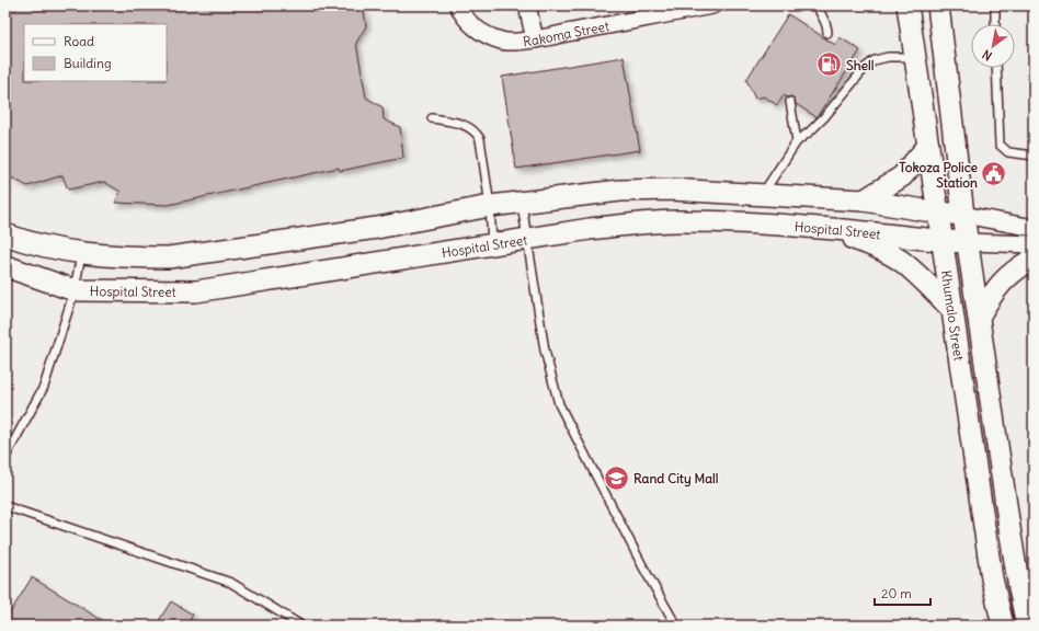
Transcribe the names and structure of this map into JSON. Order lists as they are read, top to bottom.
{
  "streets": {
    "street": ["Rakoma Street", "Hospital Street", "Khumalo Street"]
  },
  "crossings": [
    ["Hospital Street", "Khumalo Street"]
  ],
  "places": {
    "fuel station": ["Shell"],
    "public building": ["Tokoza Police Station"],
    "school or university": ["Rand City Mall"]
  },
  "legend": ["Road", "Building"],
  "scale_bar": "20 m",
  "north": "bottom left"
}
